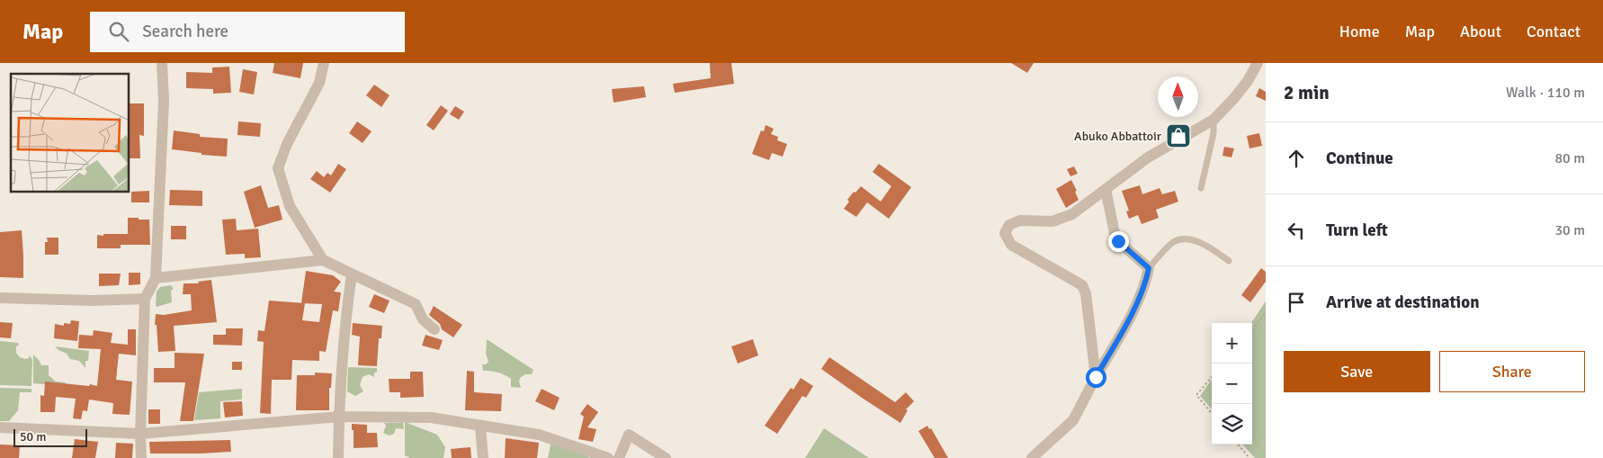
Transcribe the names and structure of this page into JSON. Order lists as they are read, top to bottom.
{
  "places": {
    "shop": ["Abuko Abbattoir"]
  },
  "scale_bar": "50 m",
  "north": "top",
  "page": {
    "header": "Map",
    "search": "Search here",
    "nav": [
      "Home",
      "Map",
      "About",
      "Contact"
    ],
    "heading": ["2 min", "Walk · 110 m"],
    "list": [
      ["Continue", "80 m"],
      ["Turn left", "30 m"],
      "Arrive at destination"
    ],
    "map_buttons": ["+", "−"],
    "buttons": ["Save", "Share"],
    "scale": "50 m"
  }
}
